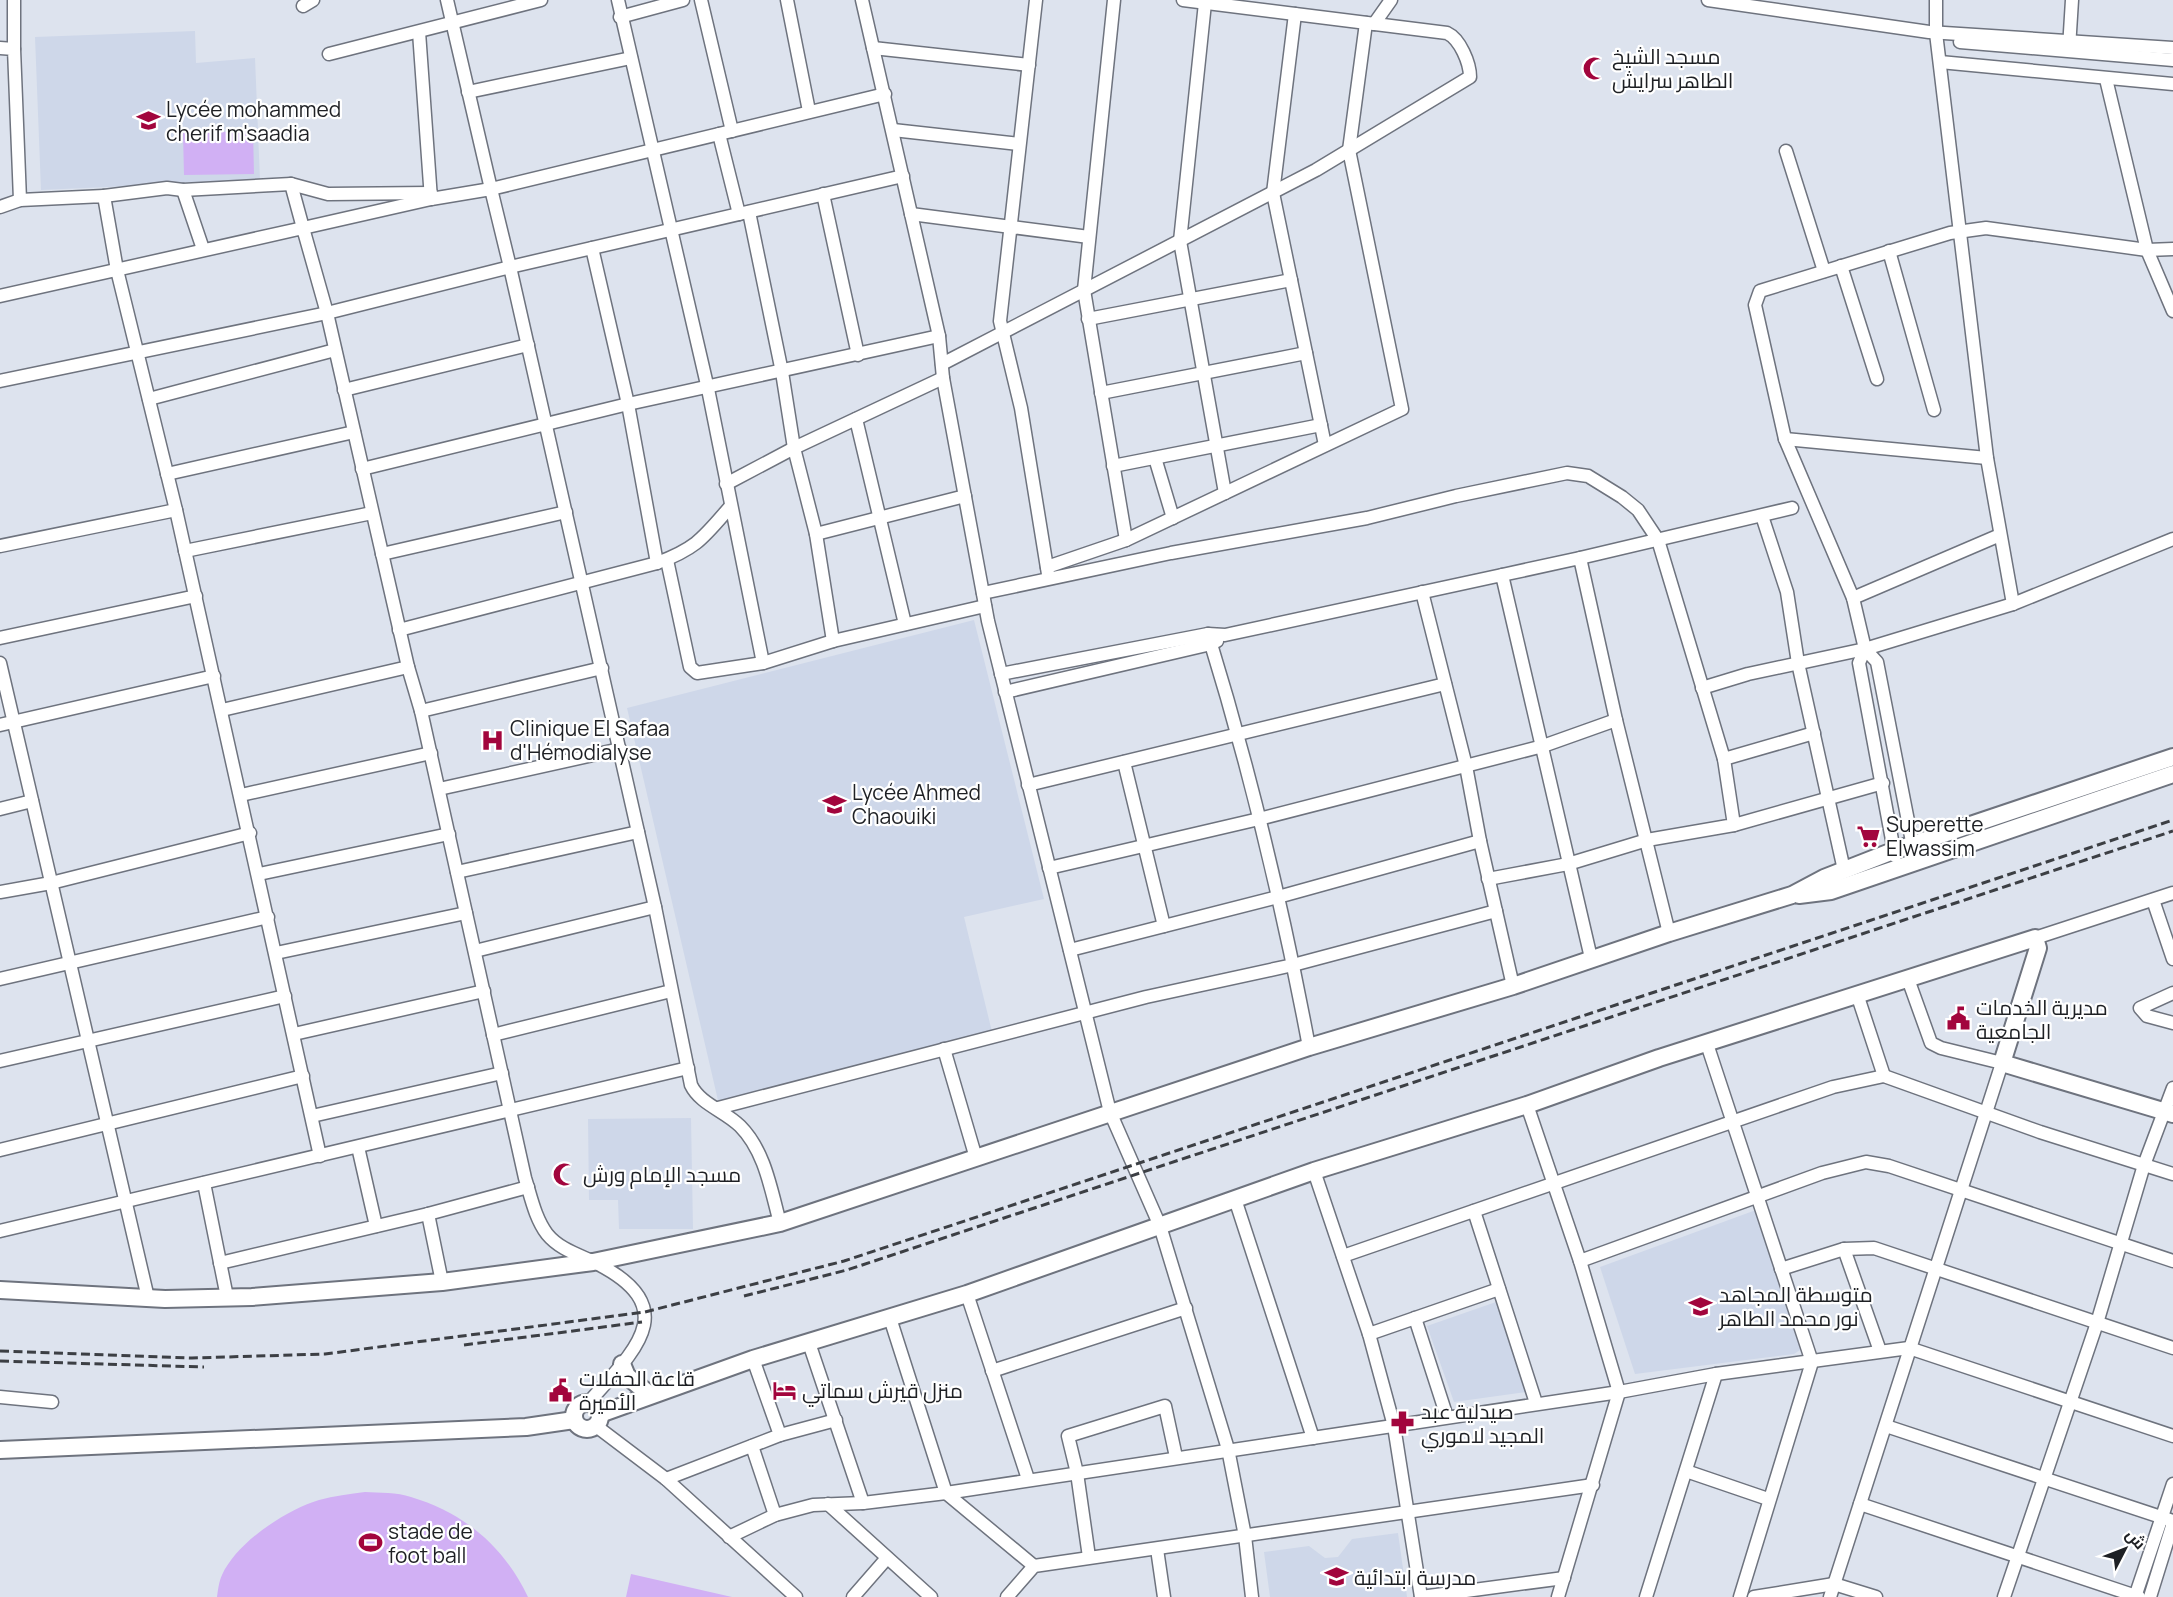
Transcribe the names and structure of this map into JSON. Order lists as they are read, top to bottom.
{
  "places": {
    "mosque": ["مسجد الشيخ الطاهر سرايش", "مسجد الإمام ورش"],
    "school or university": [
      "Lycée mohammed cherif m'saadia",
      "Lycée Ahmed Chaouiki",
      "متوسطة المجاهد نور محمد الطاهر",
      "مدرسة ابتدائية"
    ],
    "hospital": ["Clinique El Safaa d'Hémodialyse"],
    "supermarket": ["Superette Elwassim"],
    "public building": ["مديرية الخدمات الجامعية", "قاعة الحفلات الأميرة"],
    "hotel": ["منزل قيرش سماتي"],
    "pharmacy": ["صيدلية عبد المجيد لاموري"],
    "sports": ["stade de foot ball"]
  },
  "north": "top right"
}
